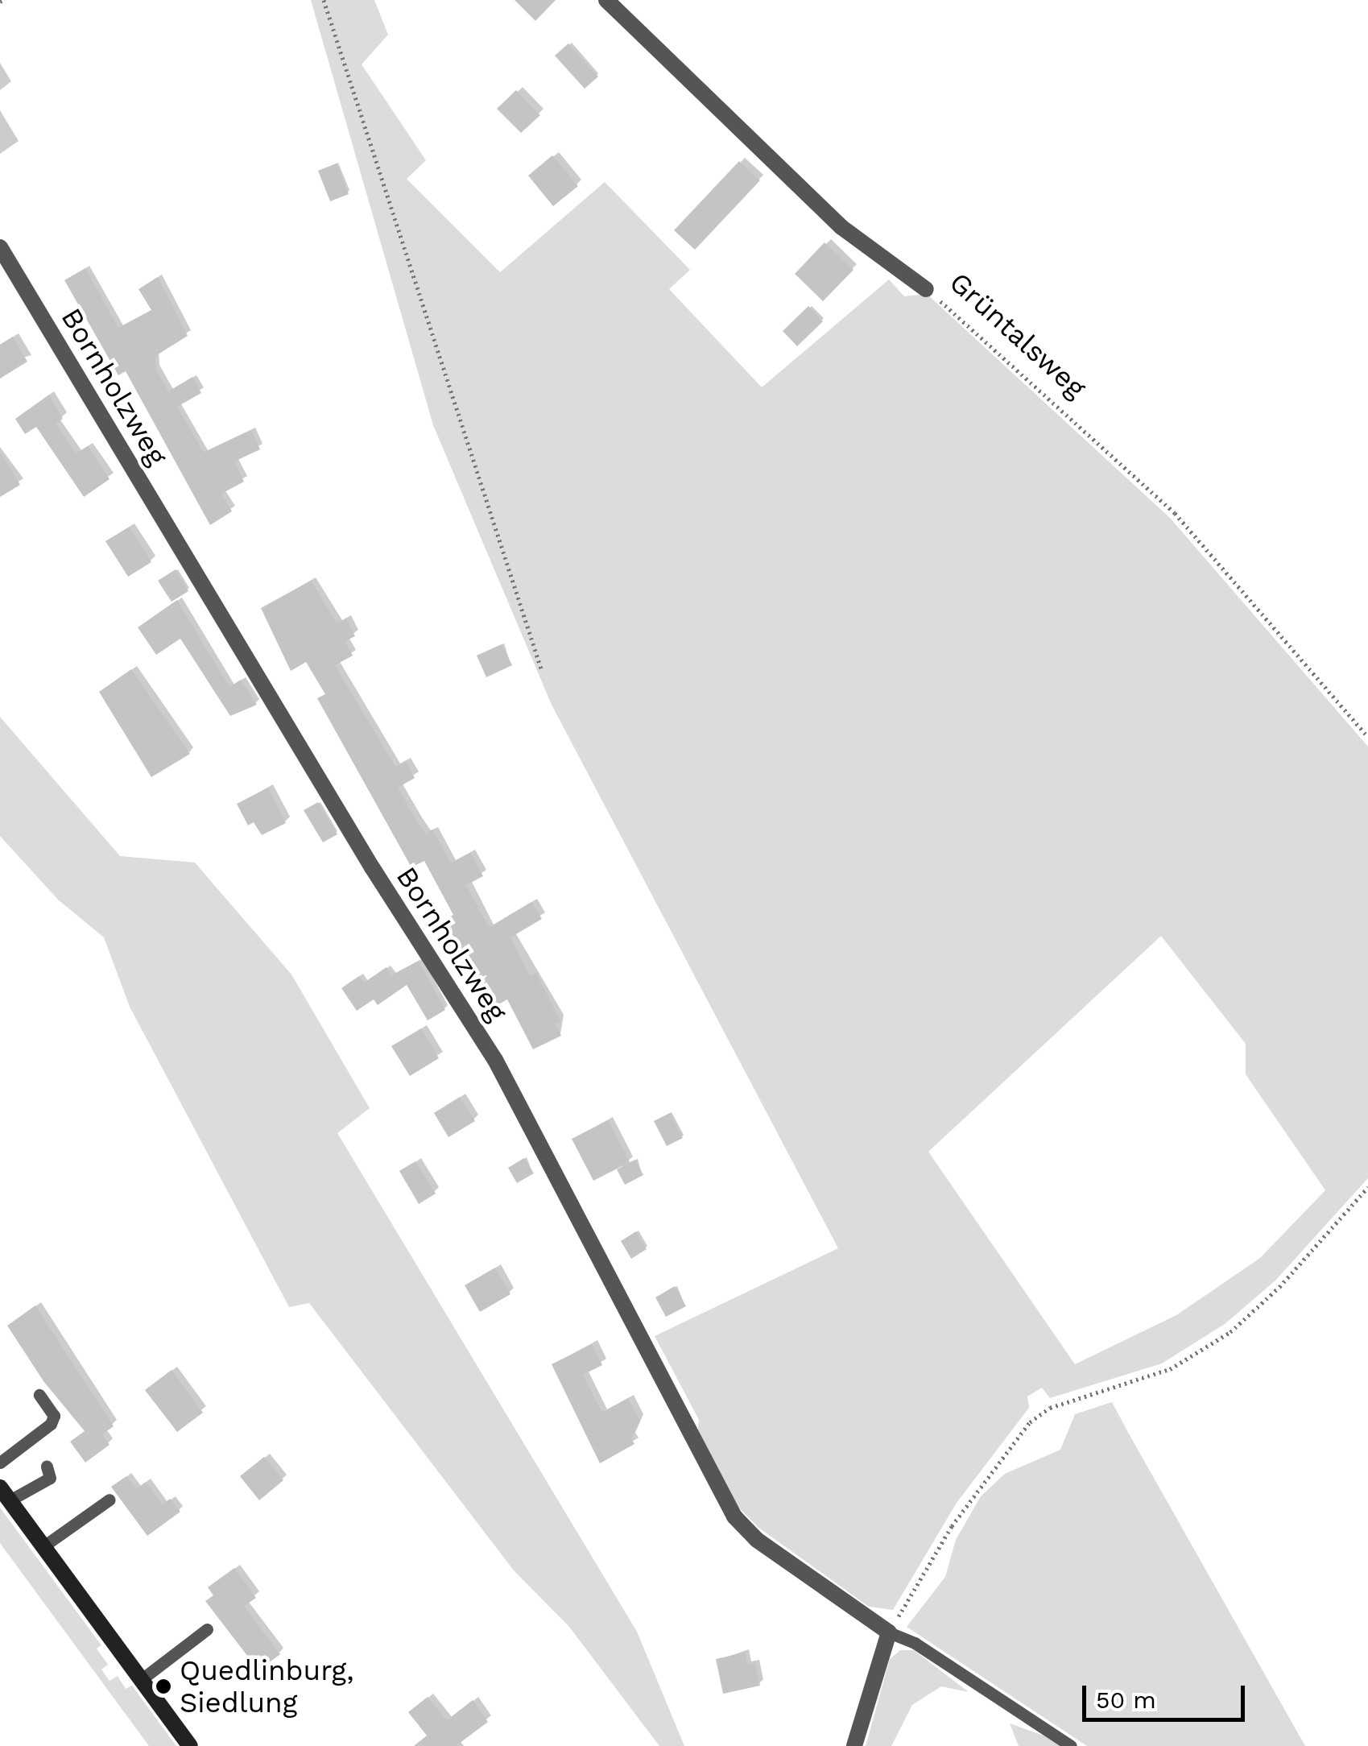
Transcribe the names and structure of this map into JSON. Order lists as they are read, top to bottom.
{
  "streets": {
    "street": ["Grüntalsweg", "Bornholzweg"]
  },
  "places": ["Quedlinburg, Siedlung"],
  "scale_bar": "50 m"
}
